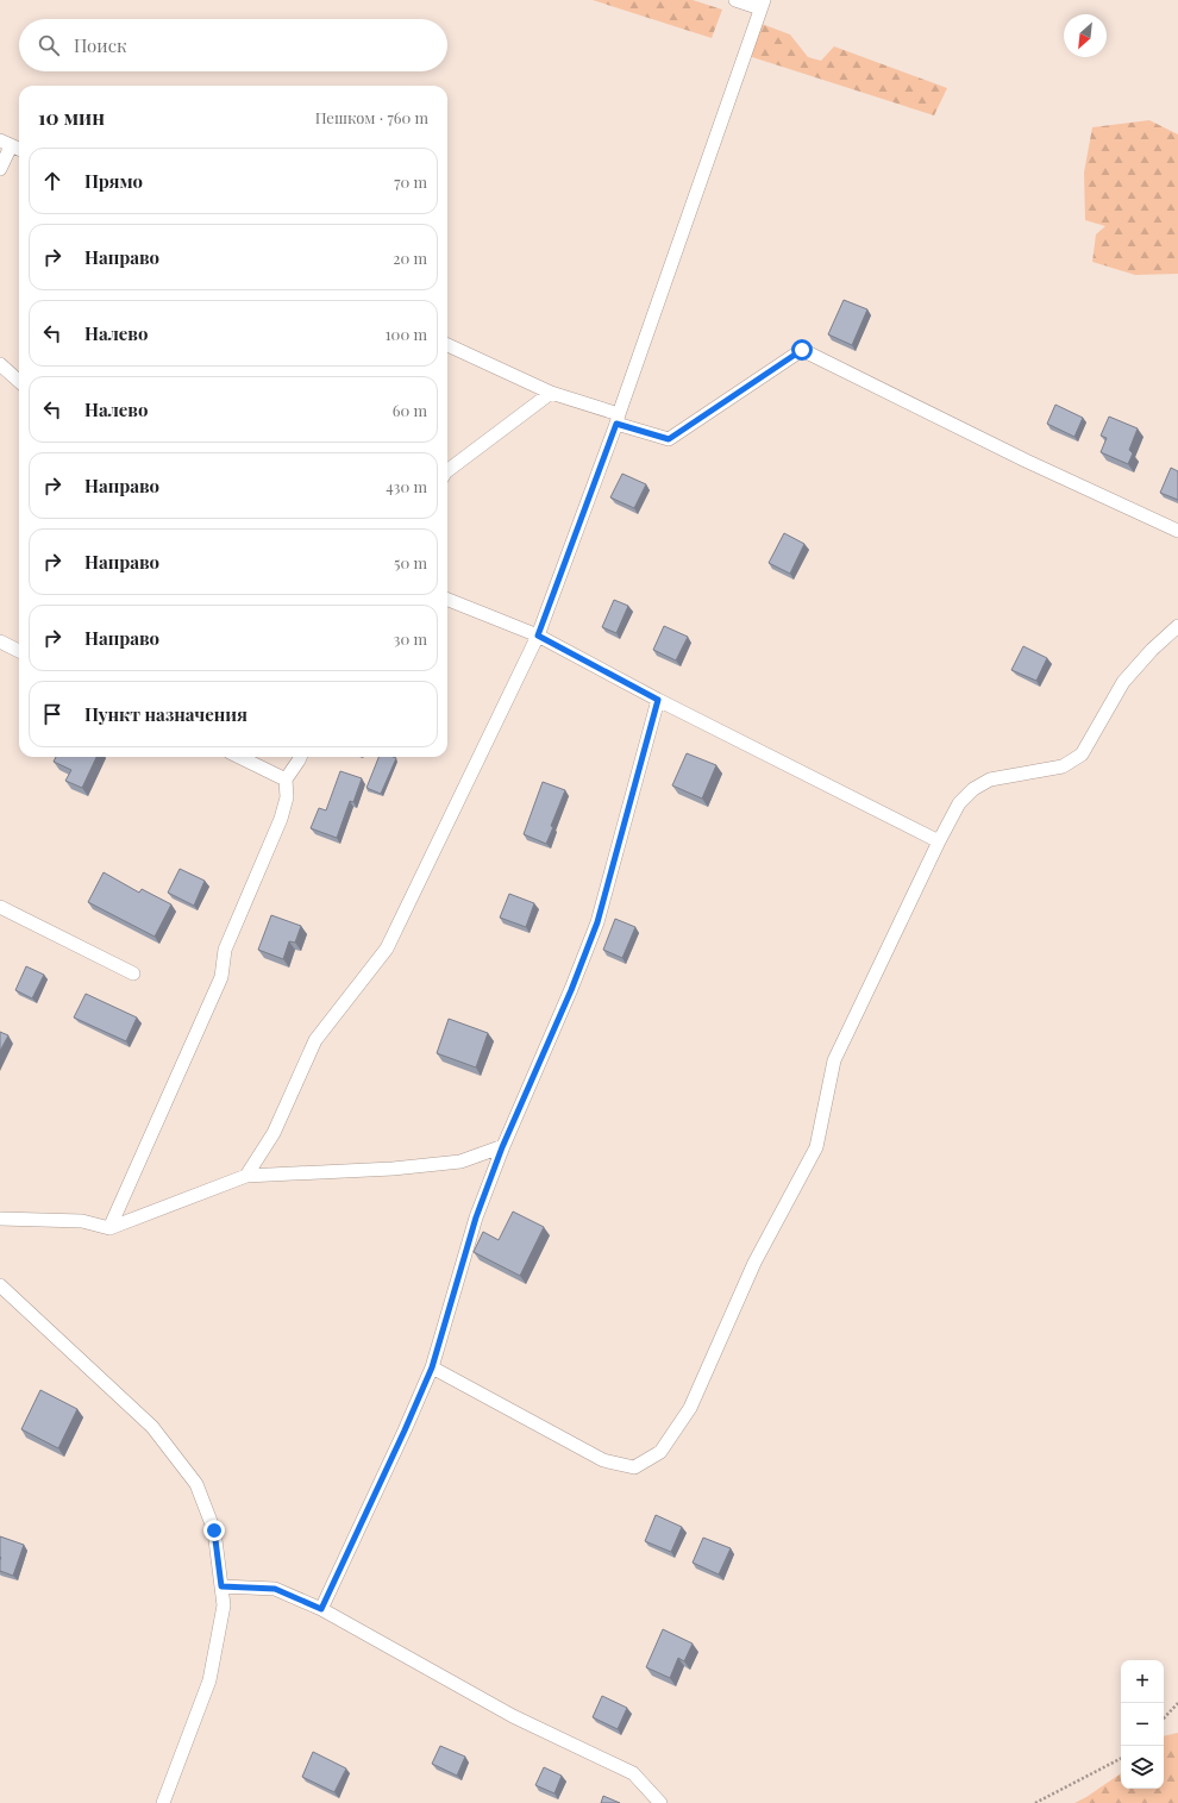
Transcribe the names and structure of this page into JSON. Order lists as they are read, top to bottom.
{
  "north": "bottom left",
  "page": {
    "search": "Поиск",
    "heading": ["10 мин", "Пешком · 760 m"],
    "list": [
      ["Прямо", "70 m"],
      ["Направо", "20 m"],
      ["Налево", "100 m"],
      ["Налево", "60 m"],
      ["Направо", "430 m"],
      ["Направо", "50 m"],
      ["Направо", "30 m"],
      "Пункт назначения"
    ],
    "map_buttons": ["+", "−"]
  }
}
